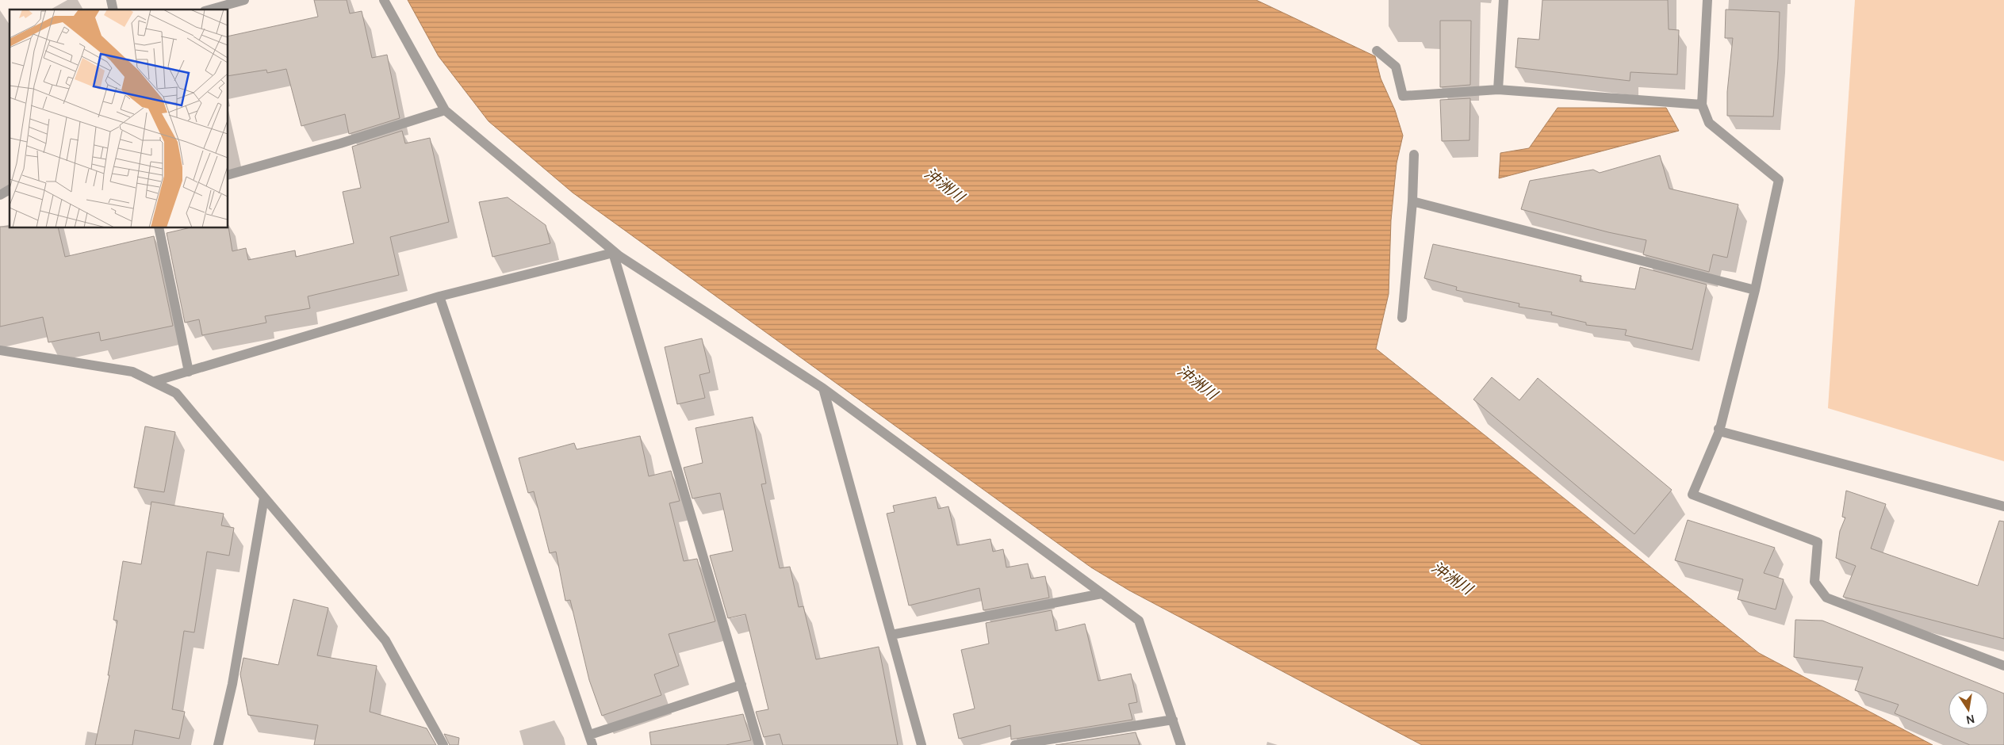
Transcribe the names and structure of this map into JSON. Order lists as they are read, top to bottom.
{
  "water": ["沖洲川"],
  "north": "bottom"
}
